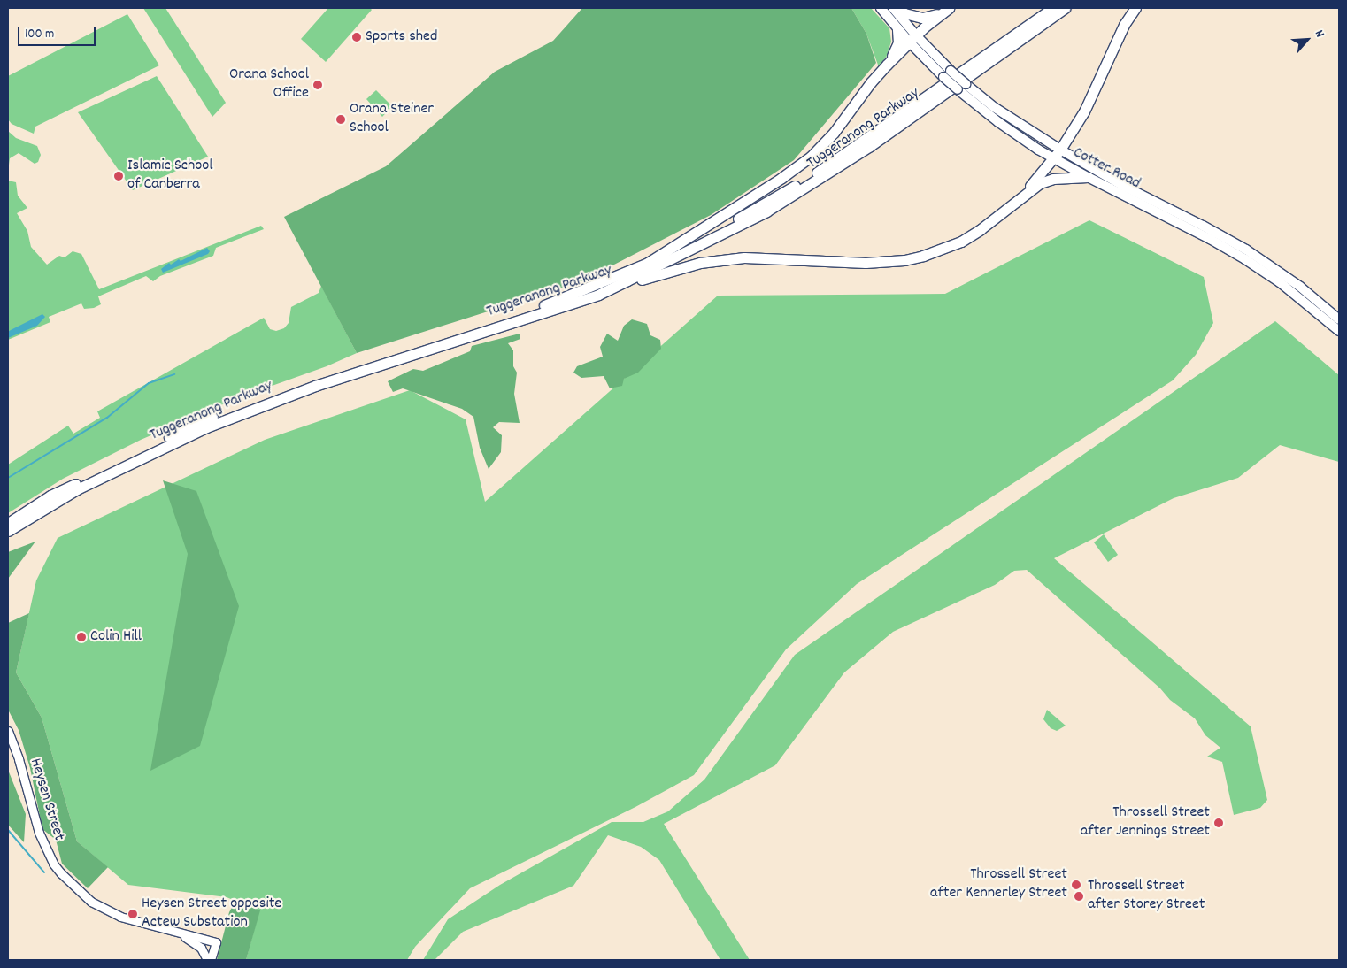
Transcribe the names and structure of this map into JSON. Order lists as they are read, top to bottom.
{
  "streets": {
    "highway": ["Tuggeranong Parkway"],
    "main road": ["Cotter Road", "Heysen Street"]
  },
  "places": [
    "Sports shed",
    "Orana School Office",
    "Orana Steiner School",
    "Islamic School of Canberra",
    "Colin Hill",
    "Throssell Street after Jennings Street",
    "Throssell Street after Kennerley Street",
    "Throssell Street after Storey Street",
    "Heysen Street opposite Actew Substation"
  ],
  "scale_bar": "100 m",
  "north": "top right"
}
